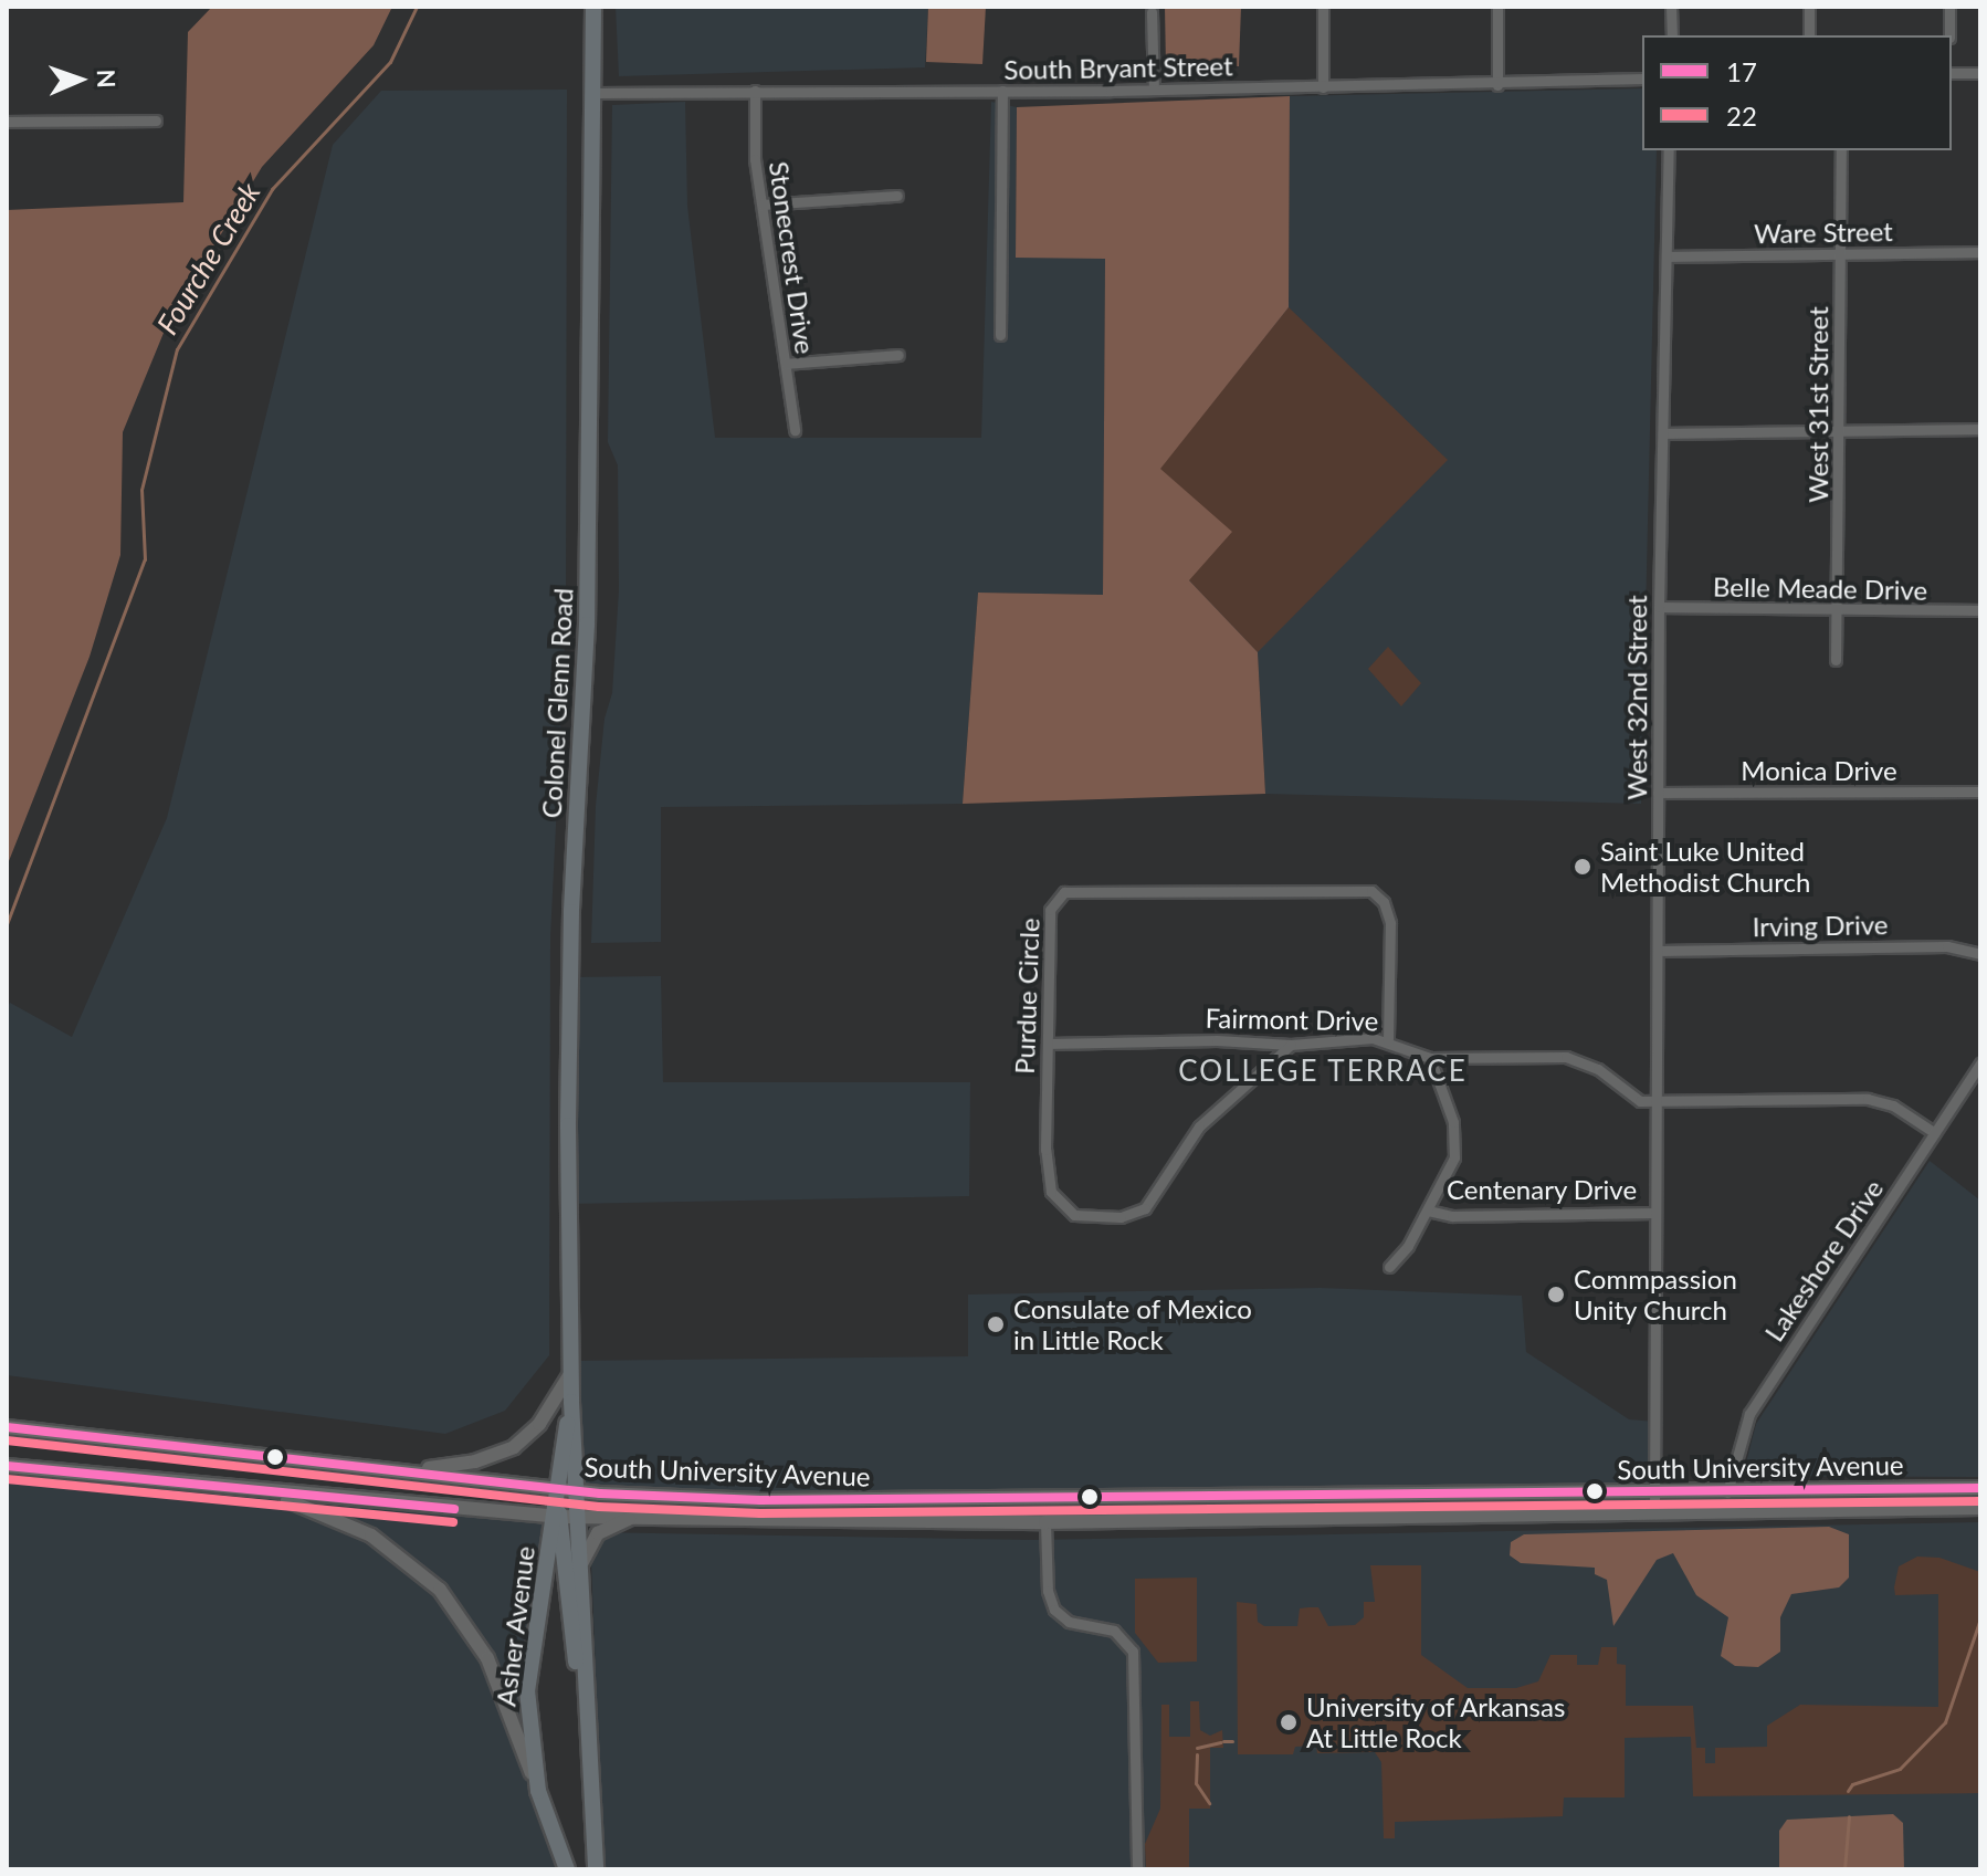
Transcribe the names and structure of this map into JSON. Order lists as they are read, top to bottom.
{
  "streets": {
    "main road": ["Colonel Glenn Road", "South University Avenue", "Asher Avenue"],
    "street": [
      "South Bryant Street",
      "Ware Street",
      "Stonecrest Drive",
      "West 31st Street",
      "Belle Meade Drive",
      "West 32nd Street",
      "Monica Drive",
      "Irving Drive",
      "Purdue Circle",
      "Fairmont Drive",
      "Centenary Drive",
      "Lakeshore Drive"
    ]
  },
  "crossings": [
    ["South Bryant Street", "Stonecrest Drive"],
    ["South Bryant Street", "Colonel Glenn Road"],
    ["Ware Street", "West 31st Street"],
    ["Ware Street", "West 32nd Street"],
    ["West 31st Street", "Belle Meade Drive"],
    ["Belle Meade Drive", "West 32nd Street"],
    ["West 32nd Street", "Monica Drive"],
    ["West 32nd Street", "Irving Drive"],
    ["West 32nd Street", "Fairmont Drive"],
    ["West 32nd Street", "Centenary Drive"],
    ["West 32nd Street", "South University Avenue"],
    ["Colonel Glenn Road", "South University Avenue"],
    ["Colonel Glenn Road", "Asher Avenue"],
    ["Purdue Circle", "Fairmont Drive"],
    ["Fairmont Drive", "Lakeshore Drive"],
    ["Lakeshore Drive", "South University Avenue"],
    ["South University Avenue", "Asher Avenue"]
  ],
  "districts": ["COLLEGE TERRACE"],
  "water": ["Fourche Creek"],
  "places": [
    "Saint Luke United Methodist Church",
    "Commpassion Unity Church",
    "Consulate of Mexico in Little Rock",
    "University of Arkansas At Little Rock"
  ],
  "lines": ["transit line 17", "transit line 22"],
  "legend": ["17", "22"],
  "north": "right"
}
